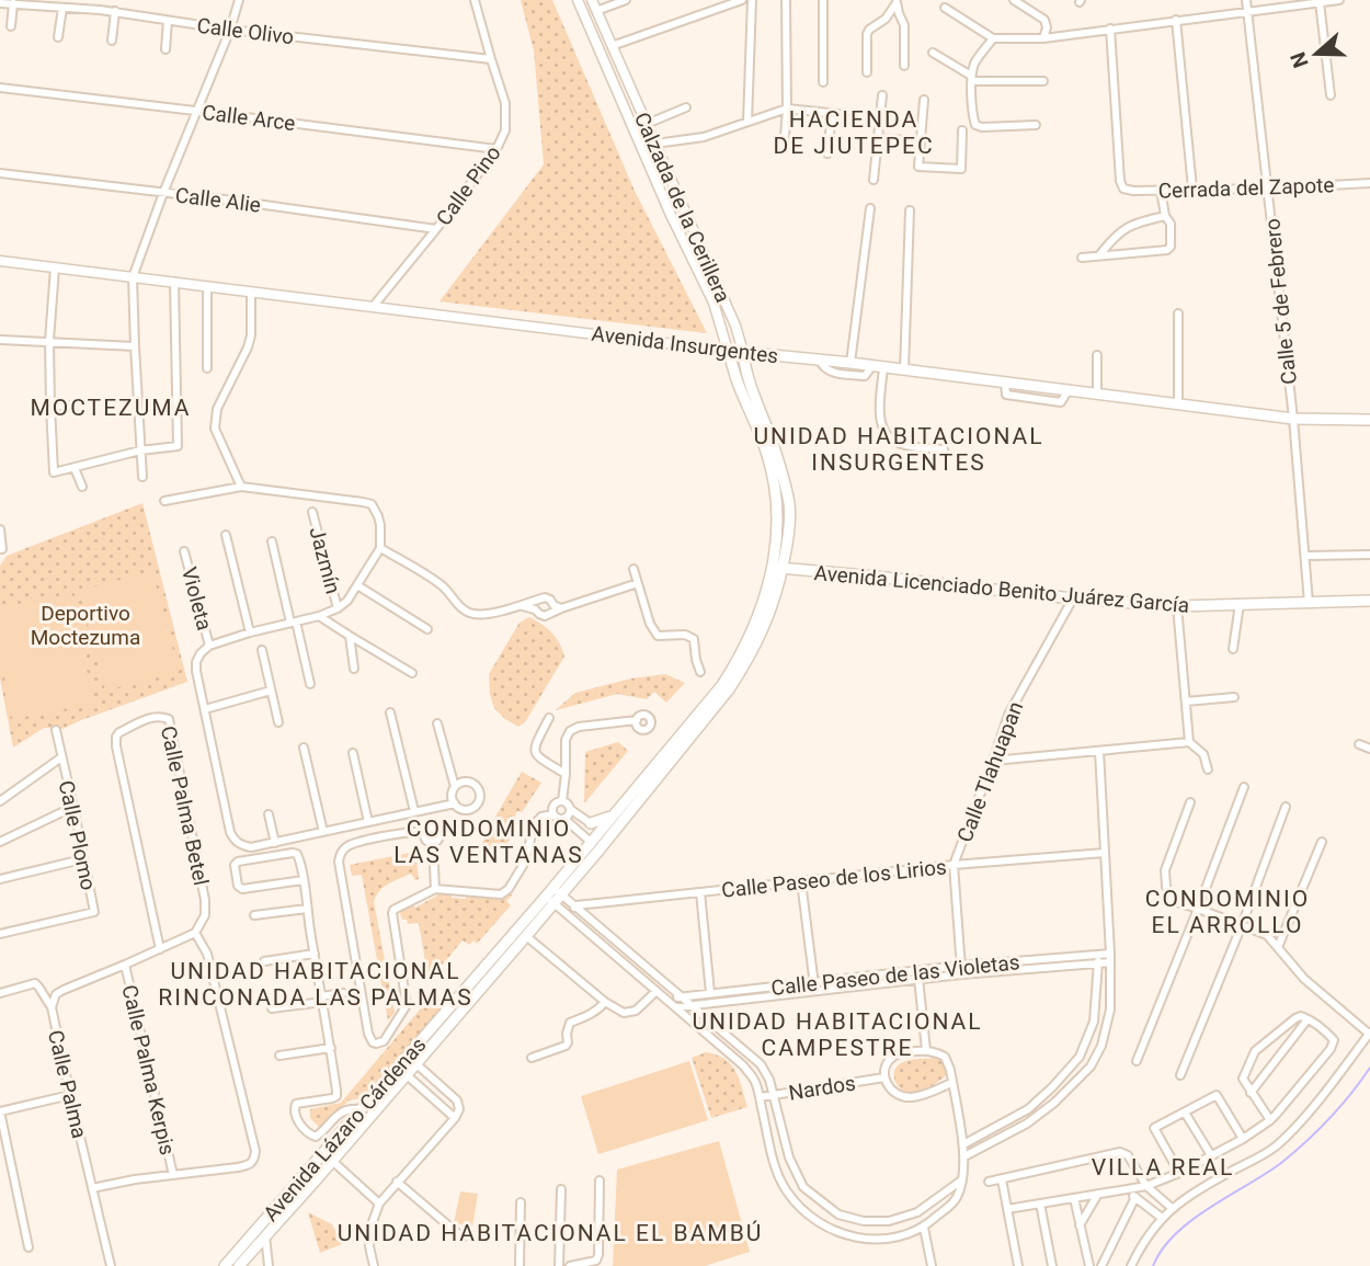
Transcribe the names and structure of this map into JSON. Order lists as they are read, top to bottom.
{
  "streets": {
    "main road": [
      "Calzada de la Cerillera",
      "Avenida Insurgentes",
      "Avenida Licenciado Benito Juárez García",
      "Avenida Lázaro Cárdenas"
    ],
    "street": [
      "Calle Olivo",
      "Calle Arce",
      "Calle Pino",
      "Cerrada del Zapote",
      "Calle Alie",
      "Calle 5 de Febrero",
      "Jazmín",
      "Violeta",
      "Calle Tlahuapan",
      "Calle Palma Betel",
      "Calle Plomo",
      "Calle Paseo de los Lirios",
      "Calle Paseo de las Violetas",
      "Calle Palma Kerpis",
      "Calle Palma",
      "Nardos"
    ]
  },
  "crossings": [
    ["Calle Olivo", "Calle Pino"],
    ["Calle Arce", "Calle Pino"],
    ["Calle Pino", "Calle Alie"],
    ["Calle Pino", "Avenida Insurgentes"],
    ["Cerrada del Zapote", "Calle 5 de Febrero"],
    ["Calzada de la Cerillera", "Avenida Insurgentes"],
    ["Calzada de la Cerillera", "Avenida Licenciado Benito Juárez García"],
    ["Calzada de la Cerillera", "Avenida Lázaro Cárdenas"],
    ["Calle 5 de Febrero", "Avenida Insurgentes"],
    ["Calle 5 de Febrero", "Avenida Licenciado Benito Juárez García"],
    ["Avenida Licenciado Benito Juárez García", "Calle Tlahuapan"],
    ["Calle Tlahuapan", "Calle Paseo de los Lirios"],
    ["Calle Palma Betel", "Calle Palma"],
    ["Calle Palma Kerpis", "Calle Palma"]
  ],
  "districts": [
    "HACIENDA DE JIUTEPEC",
    "MOCTEZUMA",
    "UNIDAD HABITACIONAL INSURGENTES",
    "CONDOMINIO LAS VENTANAS",
    "CONDOMINIO EL ARROLLO",
    "UNIDAD HABITACIONAL RINCONADA LAS PALMAS",
    "UNIDAD HABITACIONAL CAMPESTRE",
    "VILLA REAL",
    "UNIDAD HABITACIONAL EL BAMBÚ"
  ],
  "parks": ["Deportivo Moctezuma"],
  "north": "left"
}
